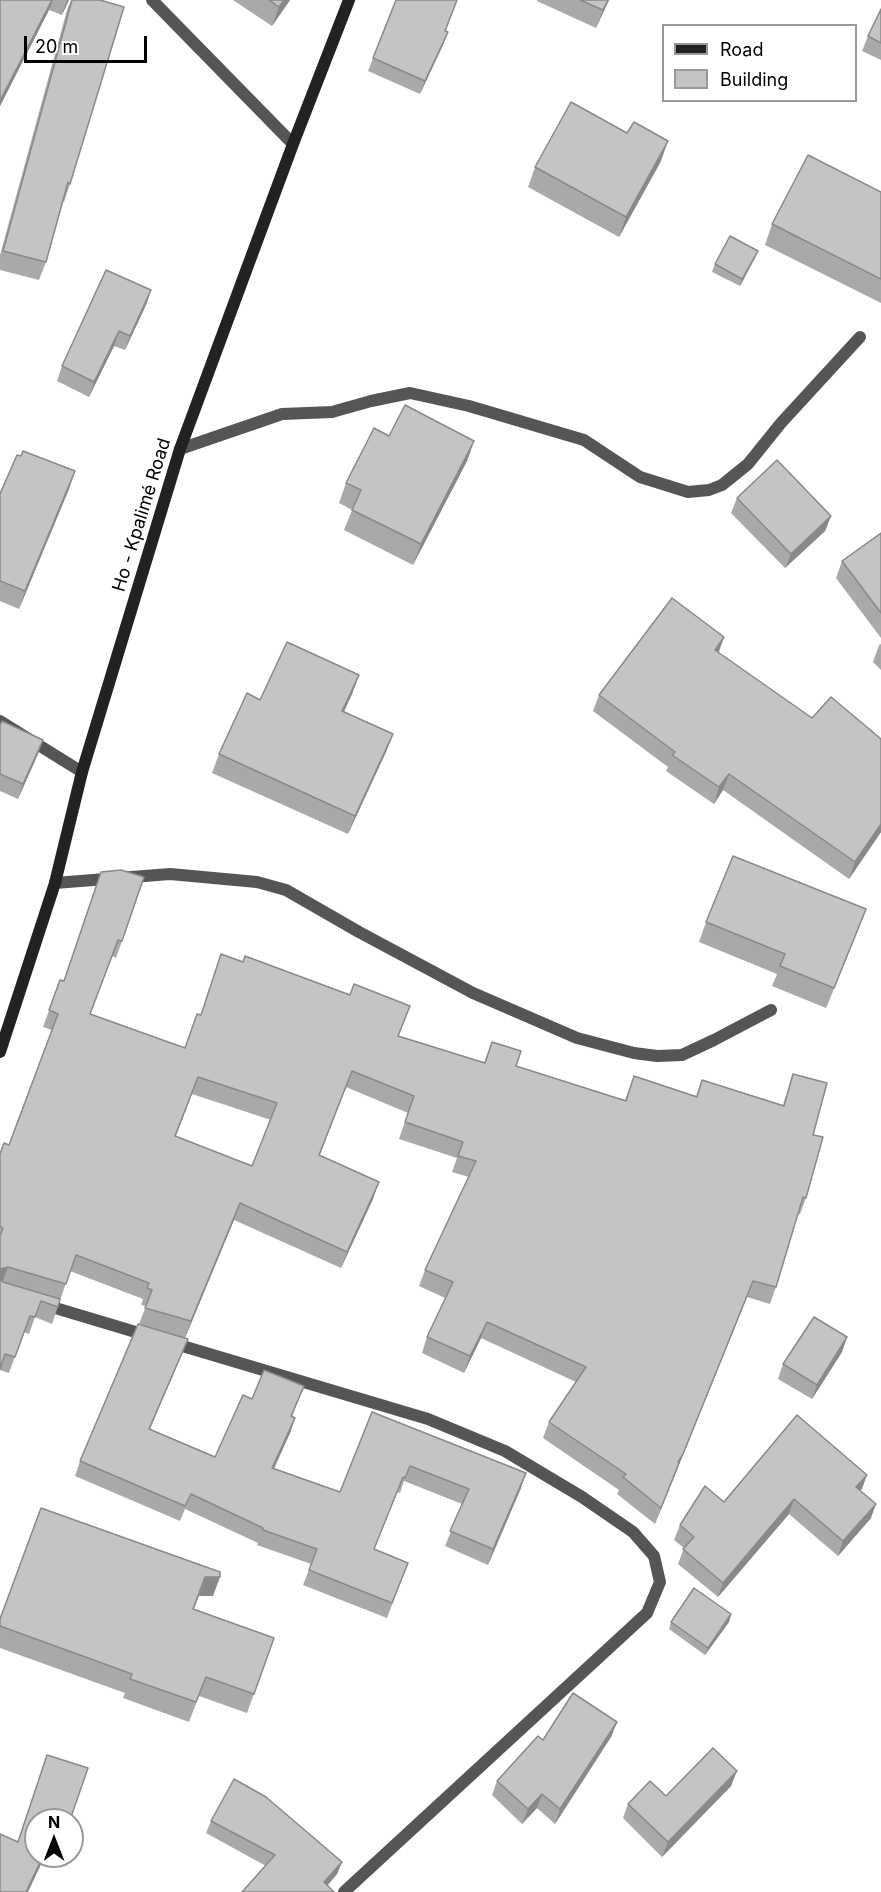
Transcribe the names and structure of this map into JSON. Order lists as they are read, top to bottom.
{
  "streets": {
    "main road": ["Ho - Kpalimé Road"]
  },
  "legend": ["Road", "Building"],
  "scale_bar": "20 m",
  "north": "top"
}
